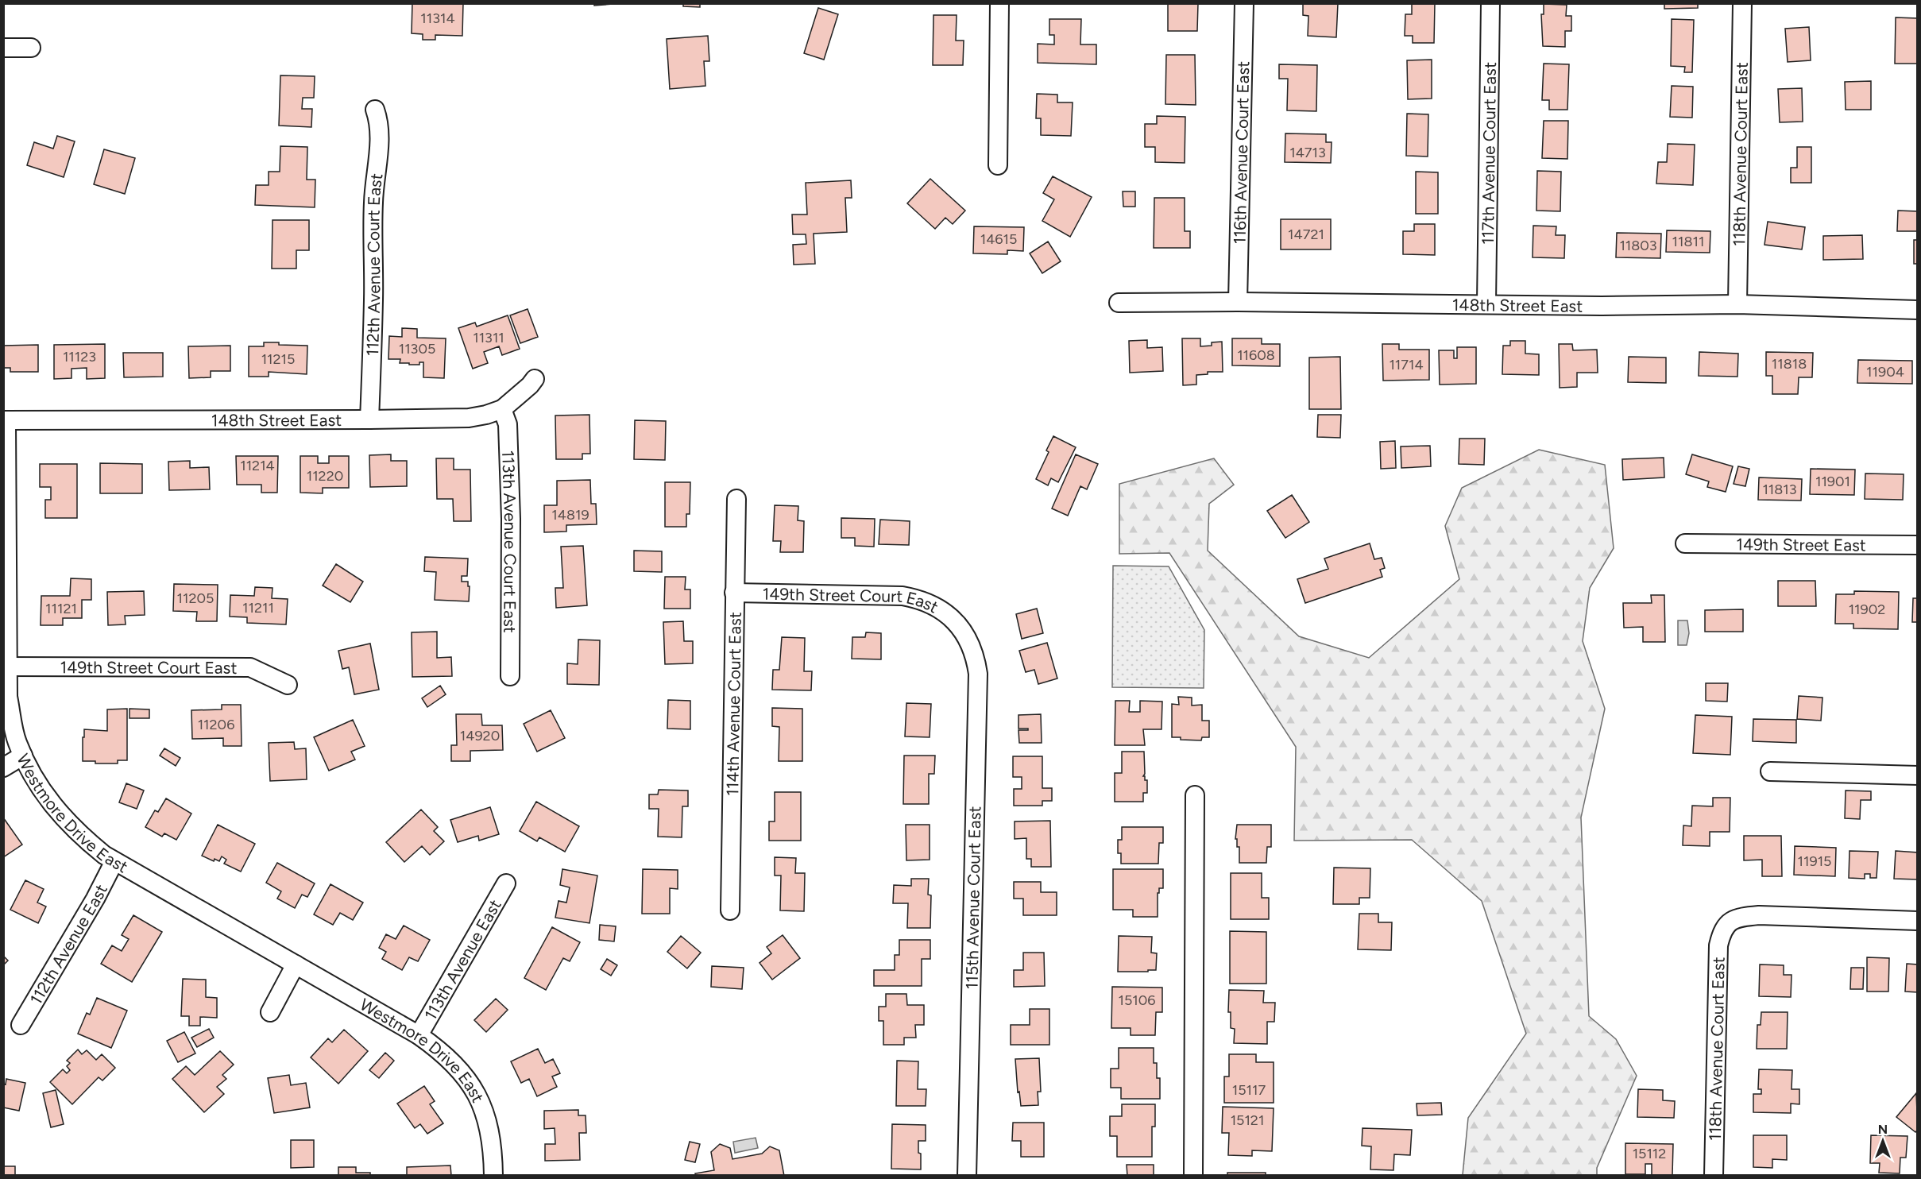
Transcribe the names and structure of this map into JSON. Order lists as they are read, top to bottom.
{
  "streets": {
    "street": [
      "116th Avenue Court East",
      "117th Avenue Court East",
      "118th Avenue Court East",
      "112th Avenue Court East",
      "148th Street East",
      "113th Avenue Court East",
      "149th Street East",
      "149th Street Court East",
      "114th Avenue Court East",
      "Westmore Drive East",
      "115th Avenue Court East",
      "112th Avenue East",
      "113th Avenue East"
    ]
  },
  "crossings": [
    ["116th Avenue Court East", "148th Street East"],
    ["117th Avenue Court East", "148th Street East"],
    ["118th Avenue Court East", "148th Street East"],
    ["112th Avenue Court East", "148th Street East"],
    ["148th Street East", "113th Avenue Court East"],
    ["148th Street East", "Westmore Drive East"],
    ["149th Street Court East", "114th Avenue Court East"],
    ["149th Street Court East", "Westmore Drive East"],
    ["149th Street Court East", "115th Avenue Court East"],
    ["Westmore Drive East", "112th Avenue East"],
    ["Westmore Drive East", "113th Avenue East"]
  ],
  "house_numbers": [
    "11314",
    "14713",
    "14721",
    "14615",
    "11811",
    "11803",
    "11311",
    "11305",
    "11608",
    "11123",
    "11215",
    "11818",
    "11714",
    "11904",
    "11214",
    "11220",
    "11901",
    "11813",
    "14819",
    "11205",
    "11211",
    "11121",
    "11902",
    "11206",
    "14920",
    "11915",
    "15106",
    "15117",
    "15121",
    "15112"
  ],
  "north": "top"
}
